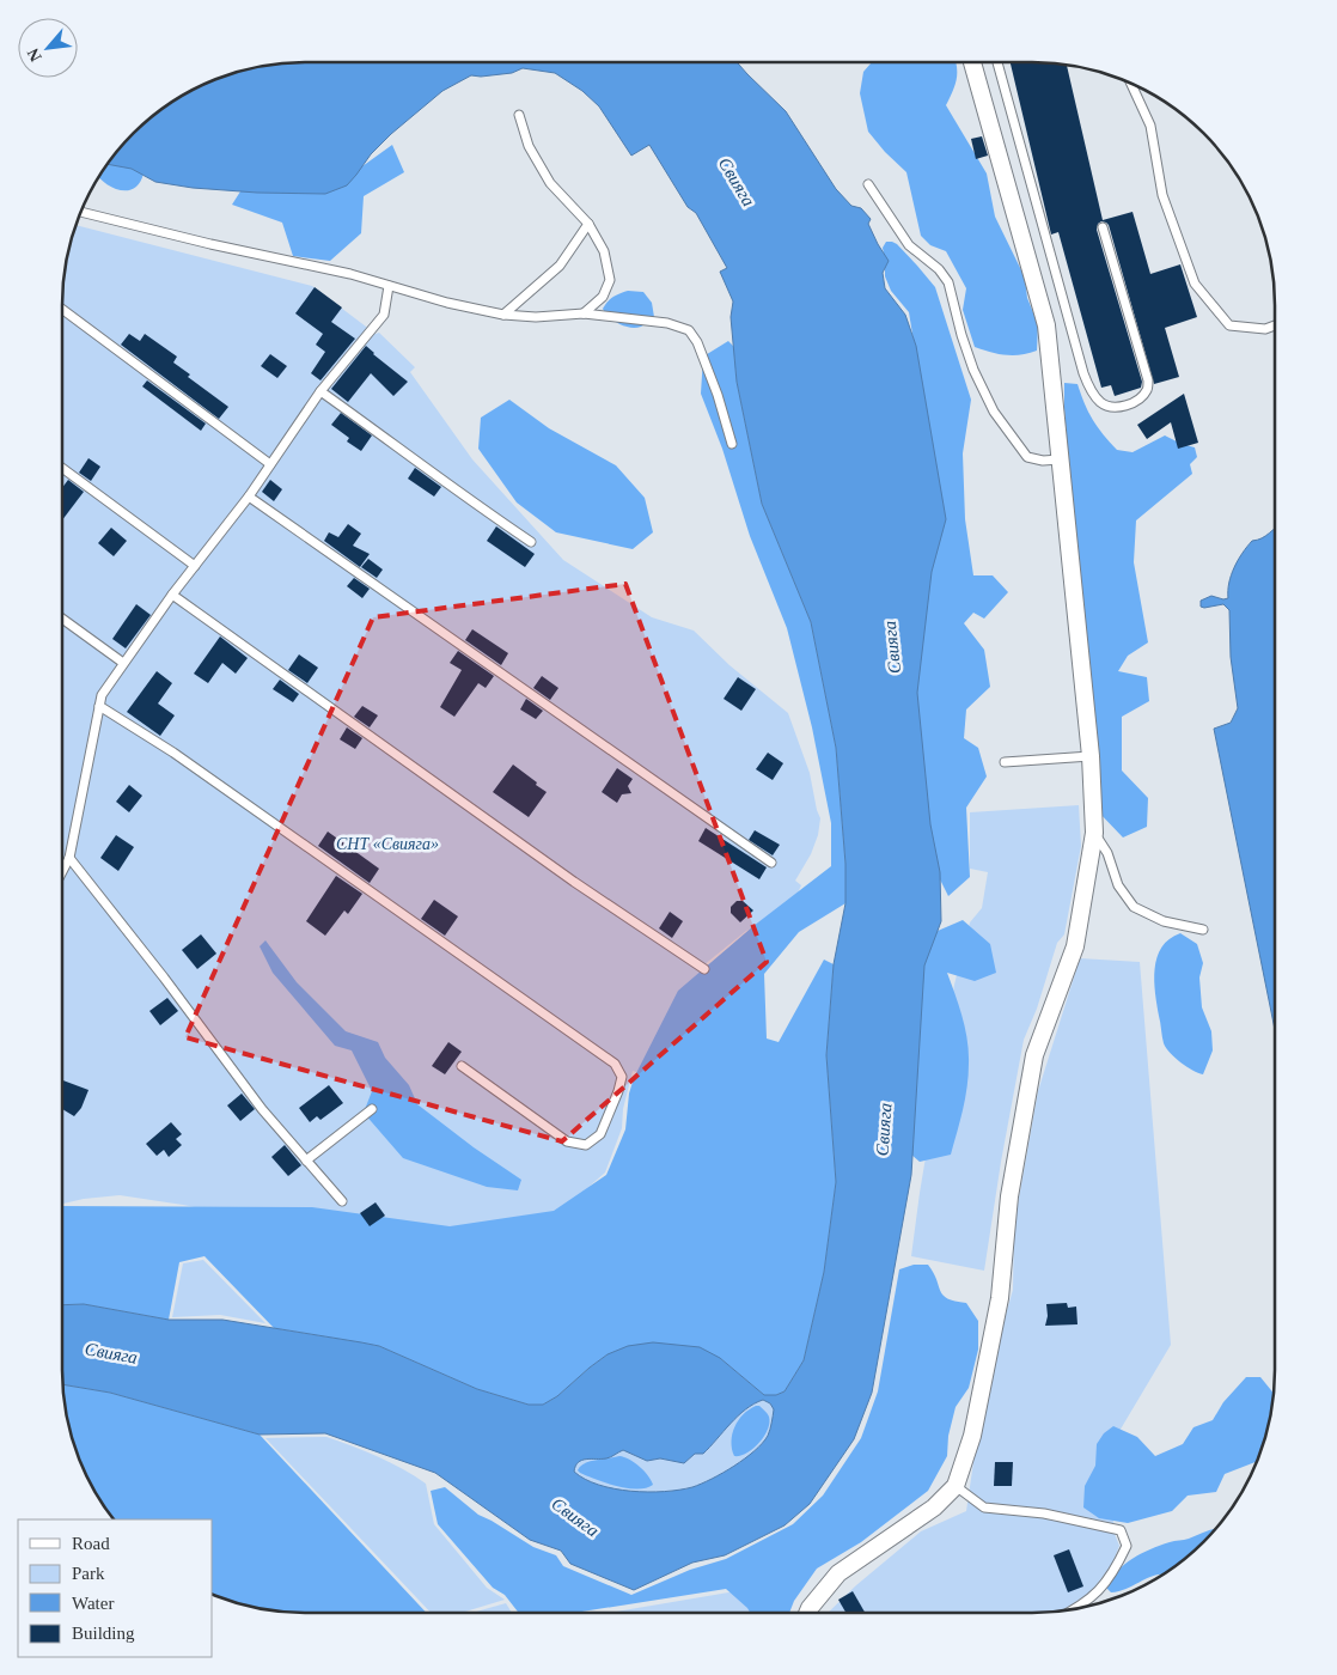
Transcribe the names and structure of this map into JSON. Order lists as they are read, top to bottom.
{
  "water": ["Свияга"],
  "parks": ["СНТ «Свияга»"],
  "legend": [
    "Road",
    "Park",
    "Water",
    "Building"
  ],
  "north": "bottom left"
}
